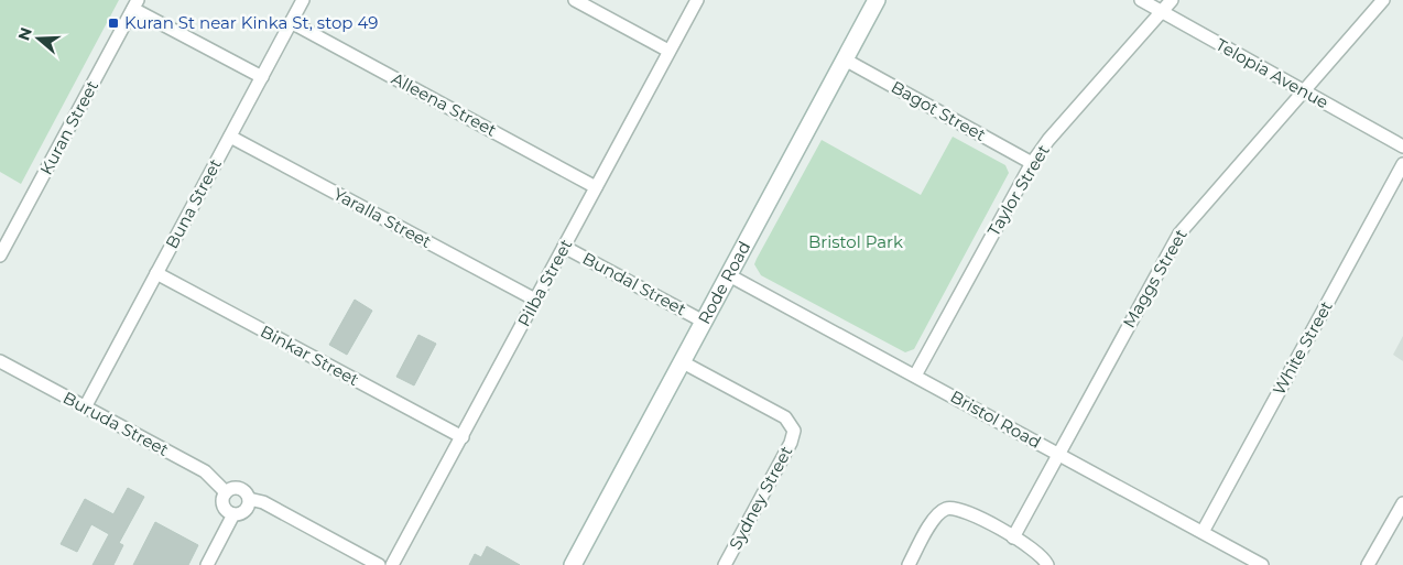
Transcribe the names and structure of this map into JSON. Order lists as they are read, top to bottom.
{
  "streets": {
    "main road": ["Rode Road"],
    "street": [
      "Telopia Avenue",
      "Alleena Street",
      "Bagot Street",
      "Kuran Street",
      "Taylor Street",
      "Buna Street",
      "Yaralla Street",
      "Maggs Street",
      "Pilba Street",
      "Bundal Street",
      "White Street",
      "Binkar Street",
      "Bristol Road",
      "Buruda Street",
      "Sydney Street"
    ]
  },
  "crossings": [
    ["Telopia Avenue", "Taylor Street"],
    ["Telopia Avenue", "Maggs Street"],
    ["Alleena Street", "Buna Street"],
    ["Alleena Street", "Pilba Street"],
    ["Bagot Street", "Taylor Street"],
    ["Bagot Street", "Rode Road"],
    ["Taylor Street", "Bristol Road"],
    ["Buna Street", "Yaralla Street"],
    ["Buna Street", "Binkar Street"],
    ["Buna Street", "Buruda Street"],
    ["Yaralla Street", "Pilba Street"],
    ["Maggs Street", "Bristol Road"],
    ["Pilba Street", "Bundal Street"],
    ["Pilba Street", "Binkar Street"],
    ["Rode Road", "Bundal Street"],
    ["Rode Road", "Bristol Road"],
    ["Rode Road", "Sydney Street"],
    ["White Street", "Bristol Road"]
  ],
  "parks": ["Bristol Park"],
  "places": {
    "transit": ["Kuran St near Kinka St, stop 49"]
  },
  "north": "left"
}
